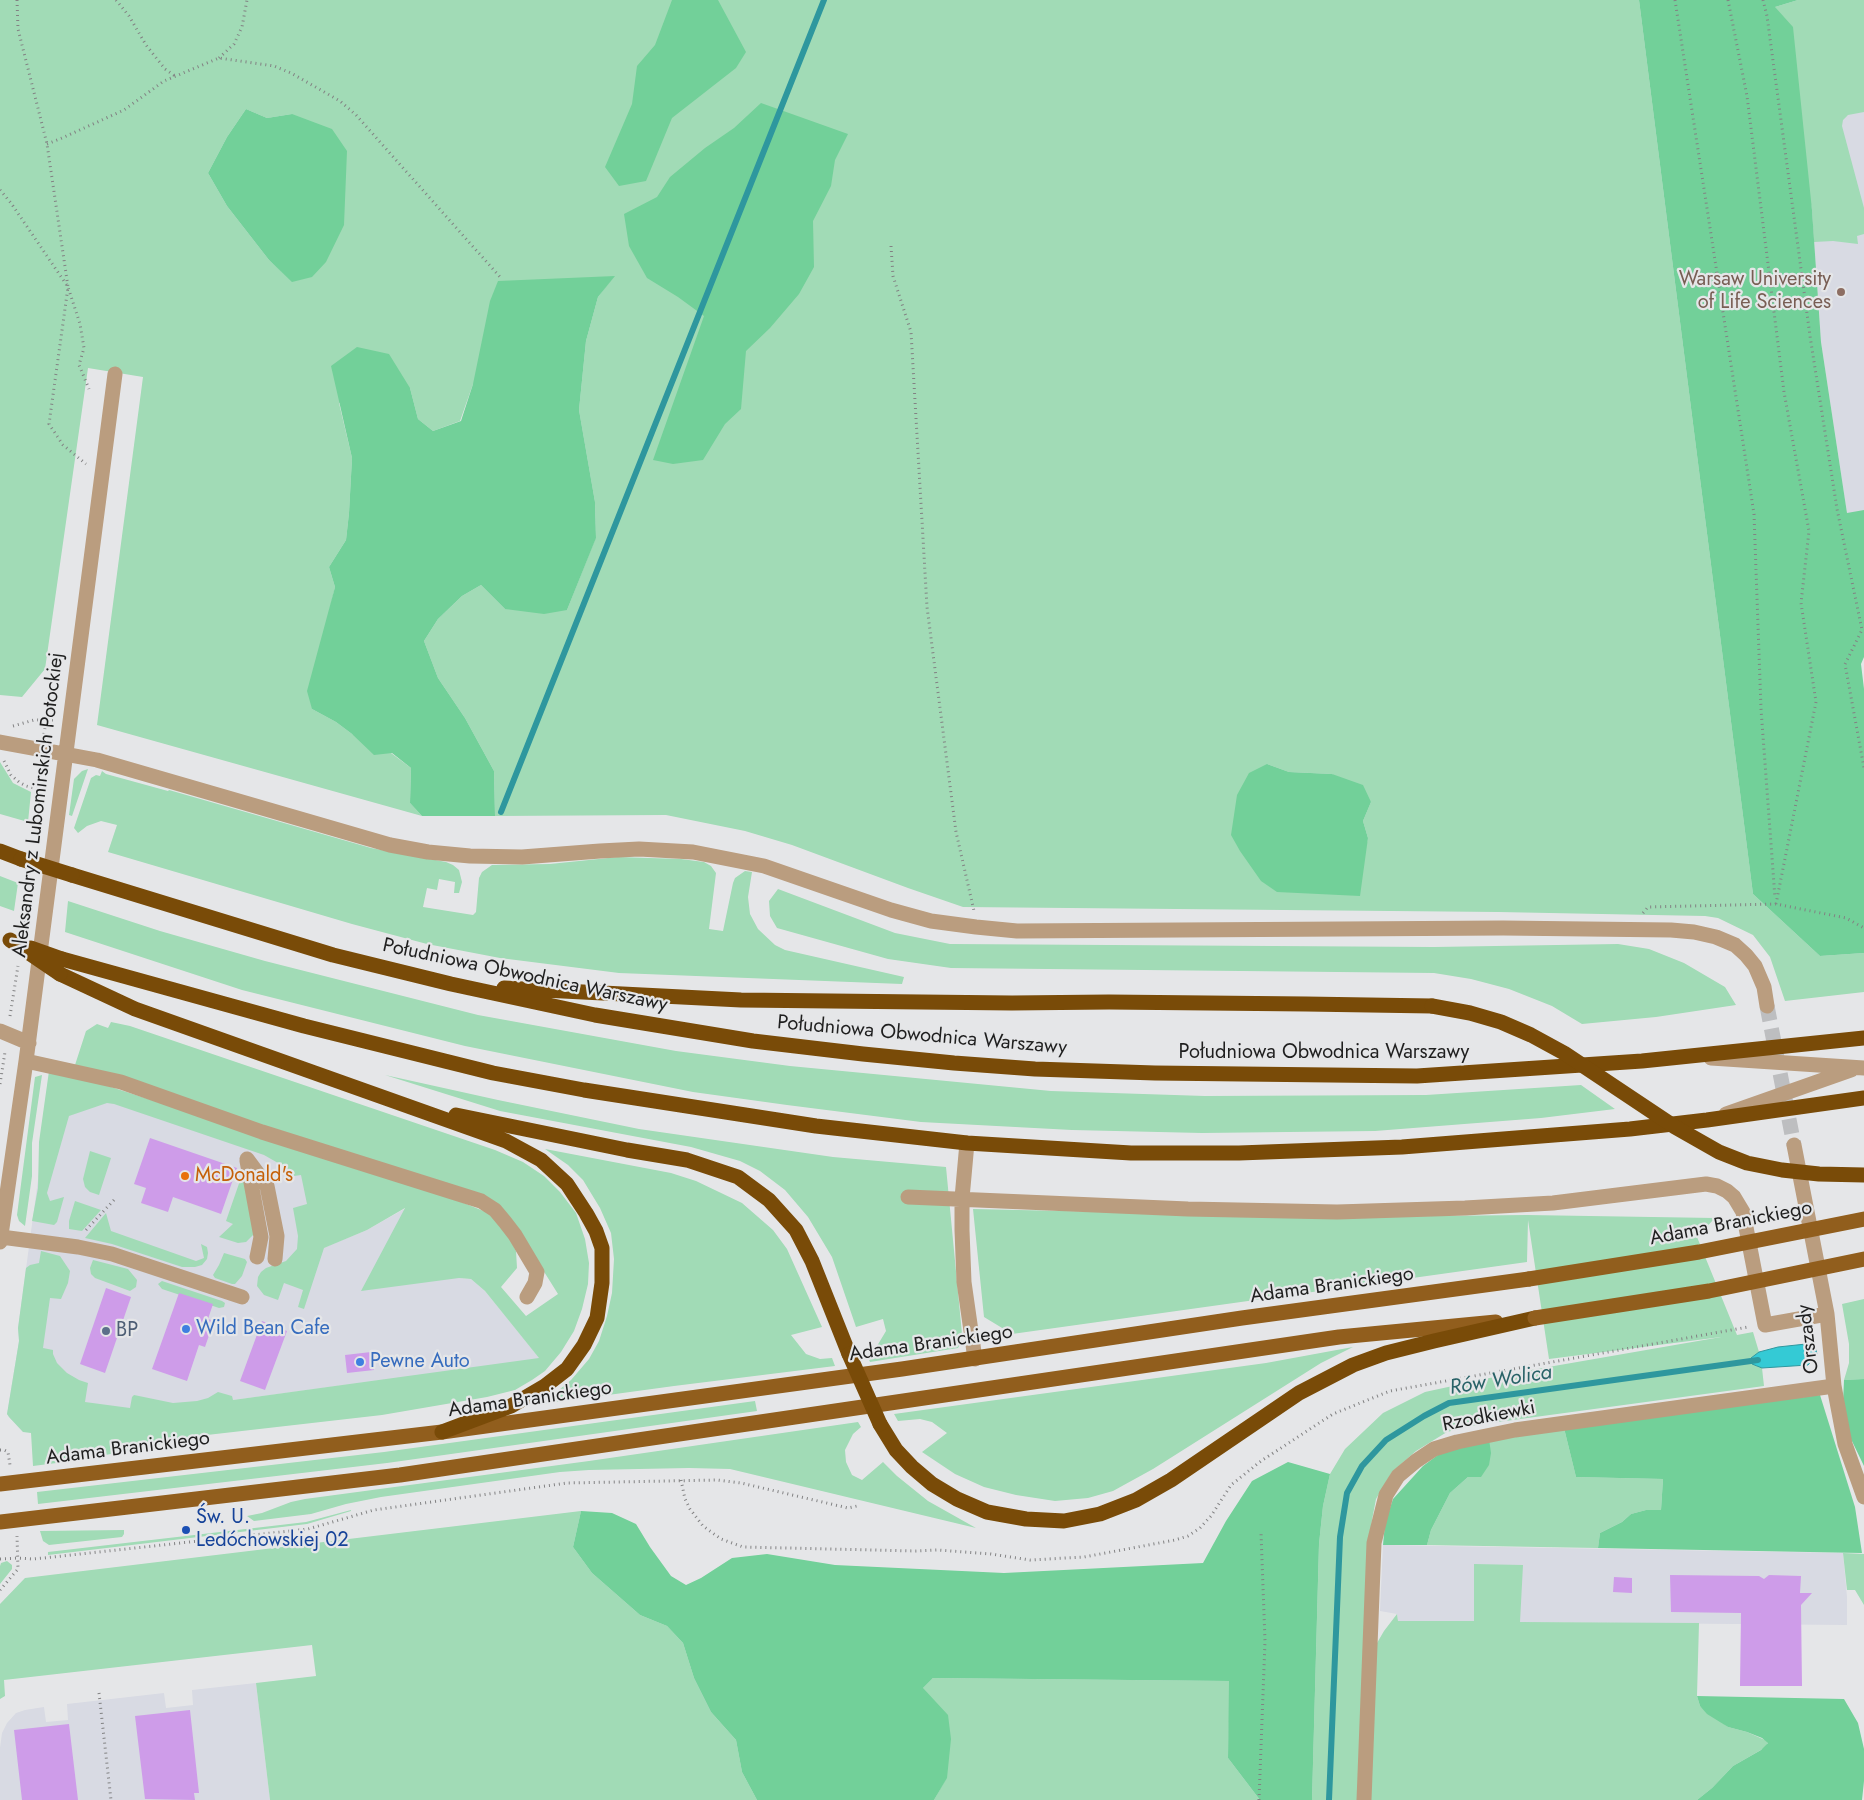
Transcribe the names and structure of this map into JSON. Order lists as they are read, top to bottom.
{
  "streets": {
    "highway": ["Południowa Obwodnica Warszawy"],
    "main road": ["Adama Branickiego"],
    "street": ["Aleksandry z Lubomirskich Potockiej", "Orszady", "Rzodkiewki"]
  },
  "crossings": [
    ["Orszady", "Rzodkiewki"]
  ],
  "water": ["Rów Wolica"],
  "places": [
    "Warsaw University of Life Sciences",
    "McDonald's",
    "Wild Bean Cafe",
    "BP",
    "Pewne Auto",
    "Św. U. Ledóchowskiej 02"
  ]
}
